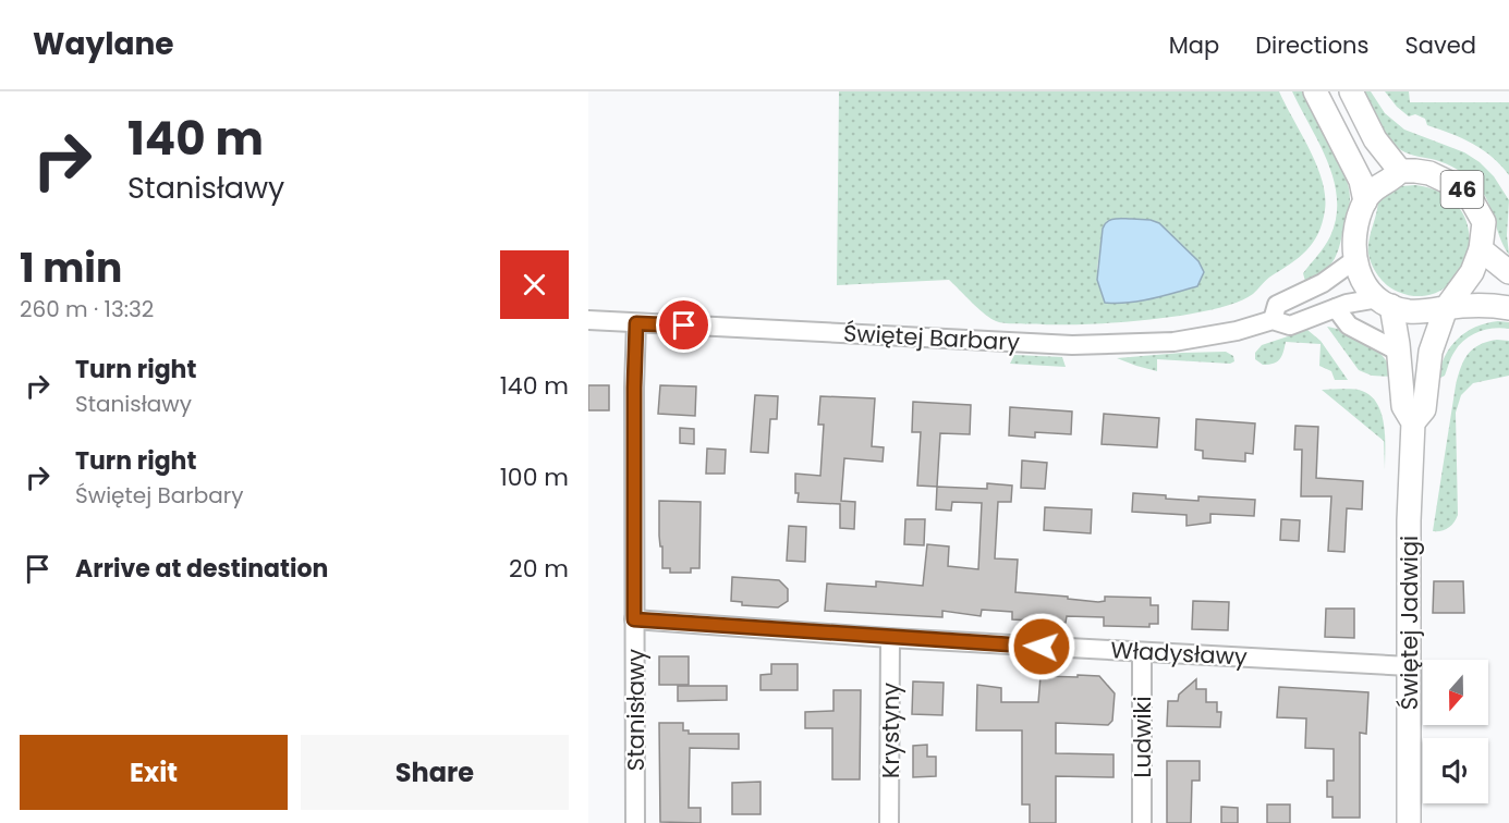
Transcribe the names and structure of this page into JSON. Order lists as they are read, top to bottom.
{
  "streets": {
    "main road": ["46", "Świętej Jadwigi"],
    "street": [
      "Świętej Barbary",
      "Władysławy",
      "Stanisławy",
      "Krystyny",
      "Ludwiki"
    ]
  },
  "crossings": [
    ["46", "Świętej Barbary"],
    ["46", "Świętej Jadwigi"],
    ["Świętej Barbary", "Świętej Jadwigi"],
    ["Świętej Barbary", "Stanisławy"],
    ["Świętej Jadwigi", "Władysławy"],
    ["Władysławy", "Stanisławy"],
    ["Władysławy", "Krystyny"],
    ["Władysławy", "Ludwiki"]
  ],
  "north": "bottom",
  "page": {
    "header": "Waylane",
    "nav": ["Map", "Directions", "Saved"],
    "turn": ["140 m", "Stanisławy"],
    "heading": ["1 min", "260 m · 13:32"],
    "list": [
      {
        "name": "Turn right",
        "note": "Stanisławy",
        "value": "140 m"
      },
      {
        "name": "Turn right",
        "note": "Świętej Barbary",
        "value": "100 m"
      },
      {
        "name": "Arrive at destination",
        "value": "20 m"
      }
    ],
    "buttons": ["Exit", "Share"]
  }
}
